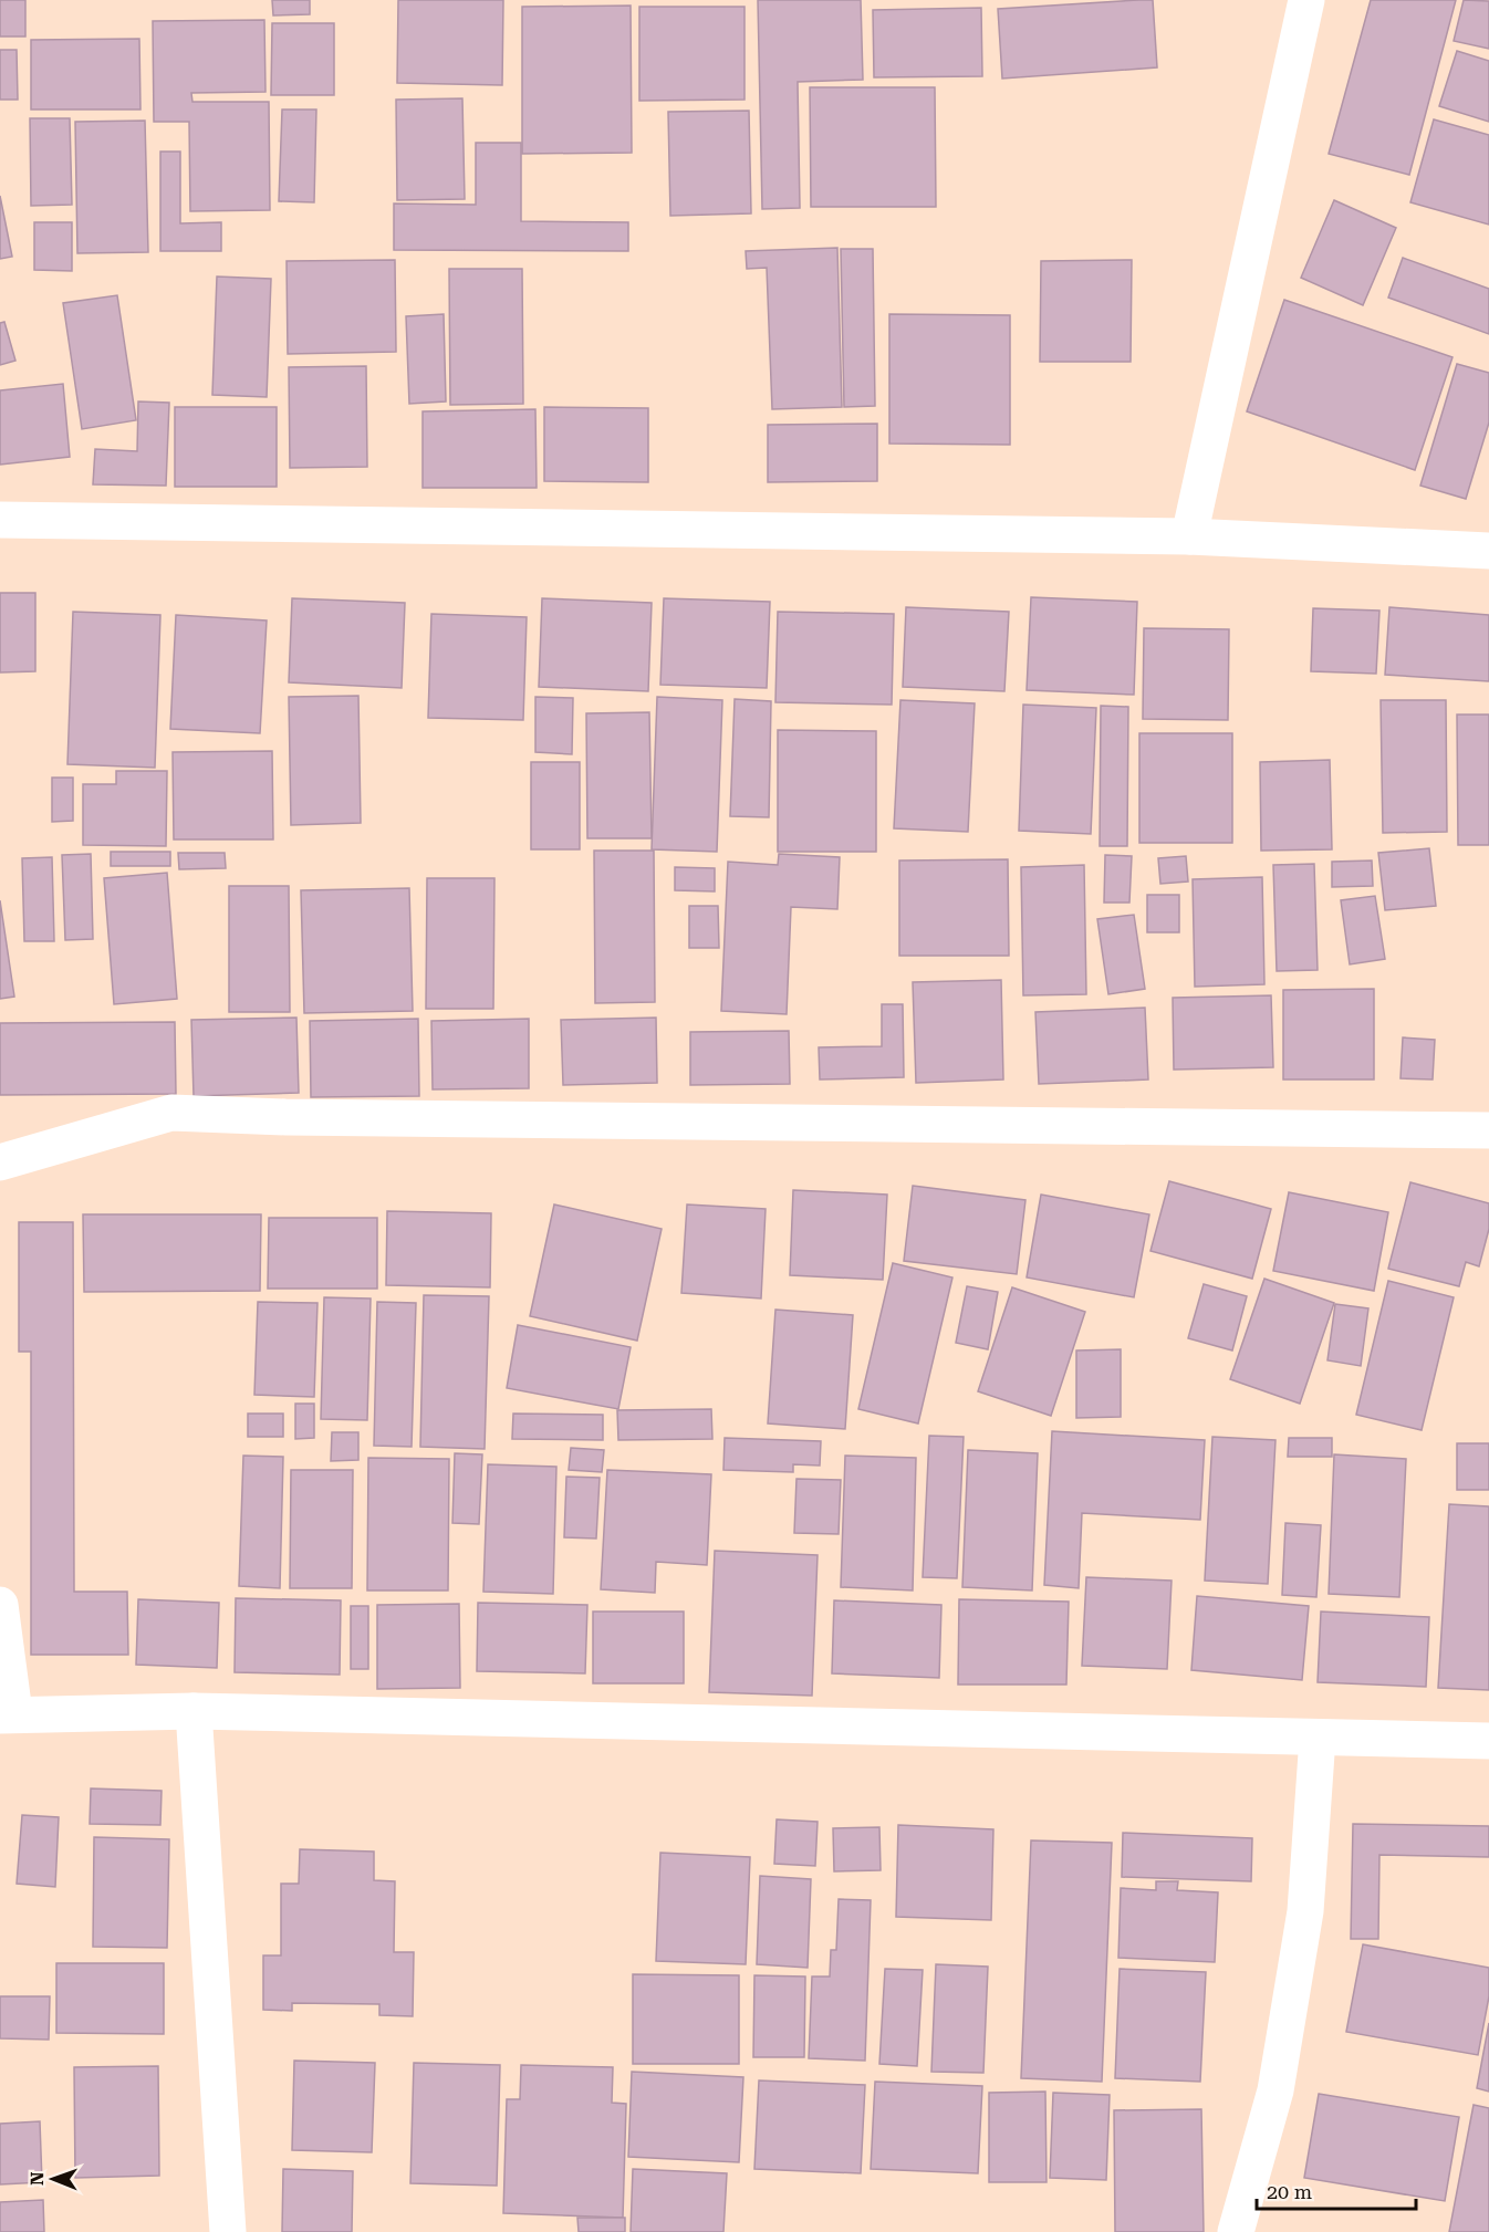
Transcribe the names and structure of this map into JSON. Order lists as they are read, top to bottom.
{
  "scale_bar": "20 m",
  "north": "left"
}
